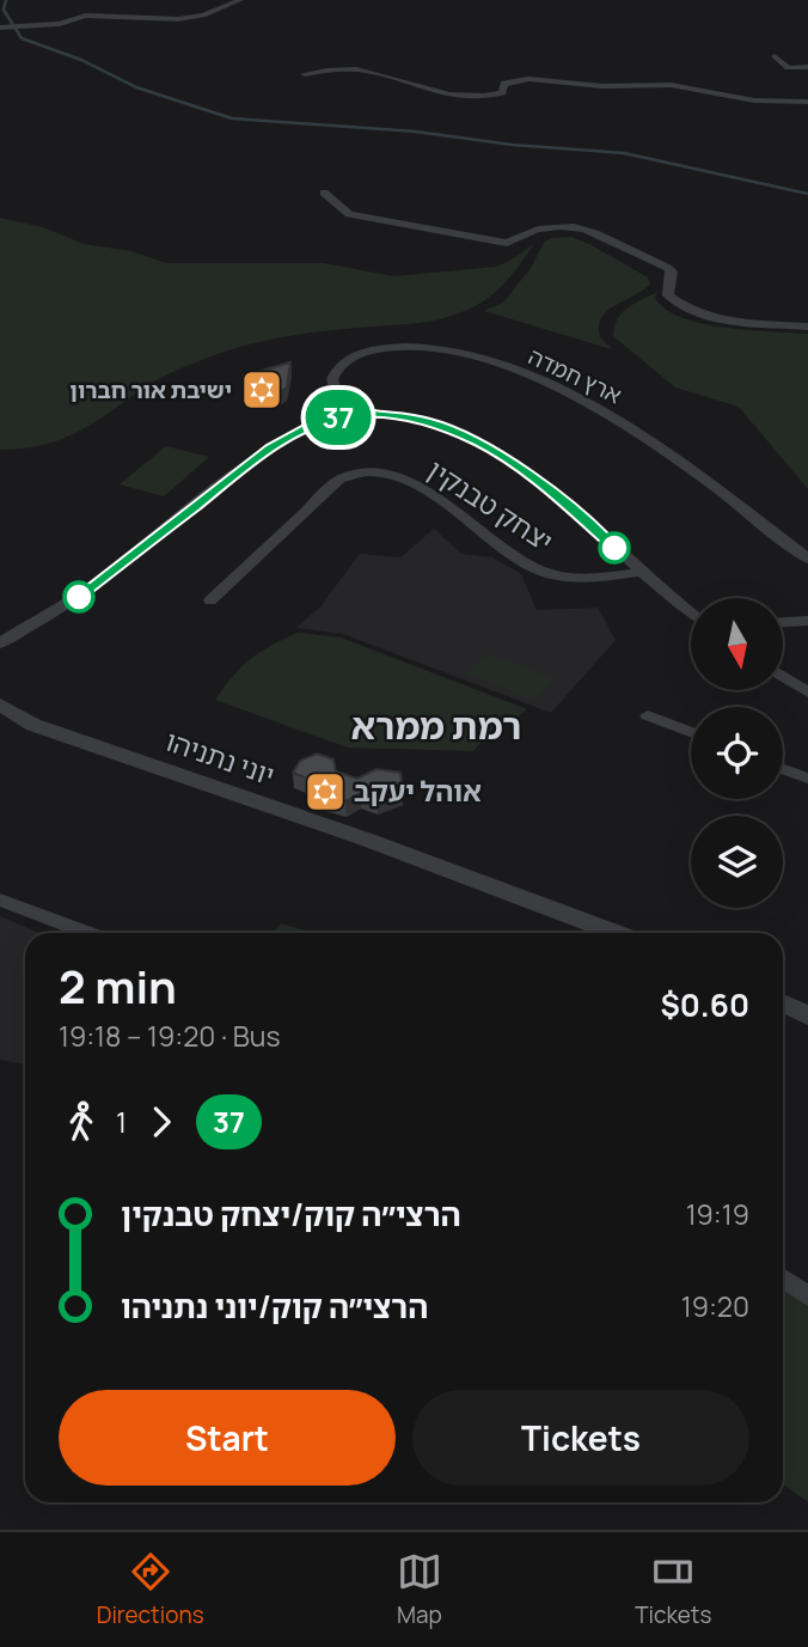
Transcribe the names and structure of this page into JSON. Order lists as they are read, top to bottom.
{
  "streets": {
    "street": ["ארץ חמדה", "יצחק טבנקין", "יוני נתניהו"]
  },
  "districts": ["רמת ממרא"],
  "places": {
    "synagogue": ["ישיבת אור חברון", "אוהל יעקב"]
  },
  "lines": ["bus line 37"],
  "north": "bottom",
  "page": {
    "on_map": "37",
    "heading": ["2 min", "19:18 – 19:20 · Bus", "$0.60"],
    "legs": ["1", "37"],
    "list": [
      {
        "name": "הרצי״ה קוק/יצחק טבנקין",
        "value": "19:19"
      },
      {
        "name": "הרצי״ה קוק/יוני נתניהו",
        "value": "19:20"
      }
    ],
    "buttons": ["Start", "Tickets"],
    "tabs": ["Directions", "Map", "Tickets"]
  }
}
